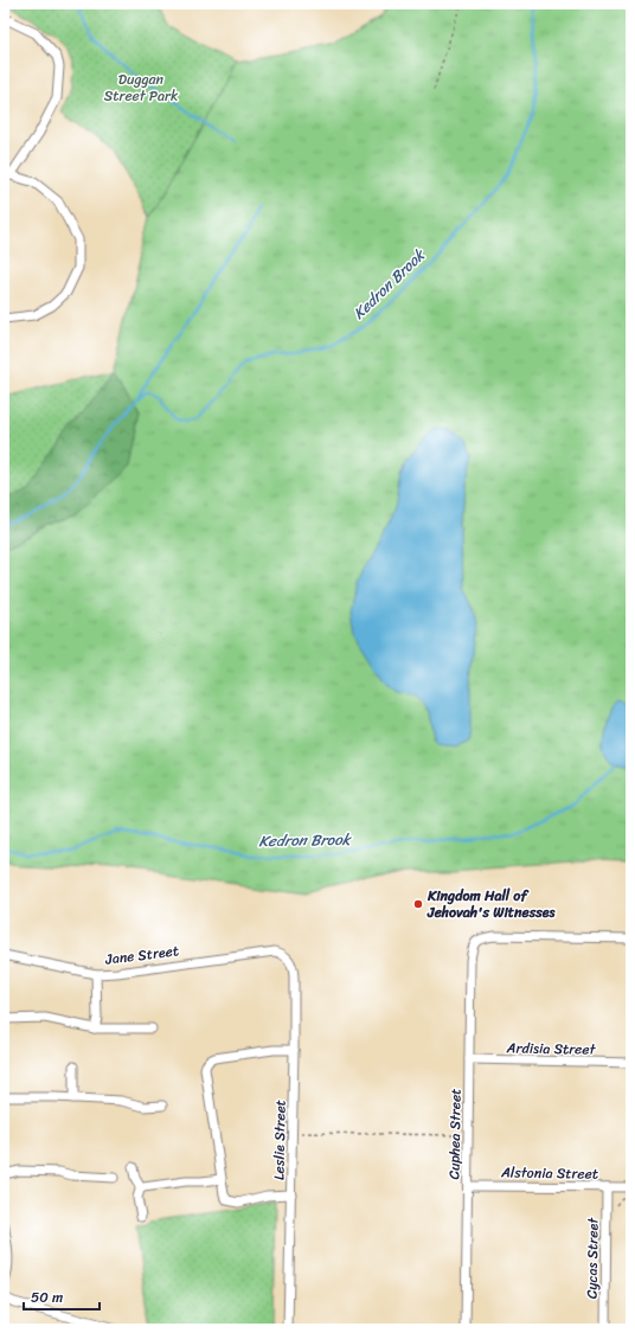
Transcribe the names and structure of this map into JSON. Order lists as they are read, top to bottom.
{
  "streets": {
    "street": [
      "Jane Street",
      "Ardisia Street",
      "Cuphea Street",
      "Leslie Street",
      "Alstonia Street",
      "Cycas Street"
    ]
  },
  "crossings": [
    ["Jane Street", "Leslie Street"],
    ["Ardisia Street", "Cuphea Street"],
    ["Cuphea Street", "Alstonia Street"],
    ["Alstonia Street", "Cycas Street"]
  ],
  "water": ["Kedron Brook"],
  "parks": ["Duggan Street Park"],
  "places": ["Kingdom Hall of Jehovah's Witnesses"],
  "scale_bar": "50 m"
}
